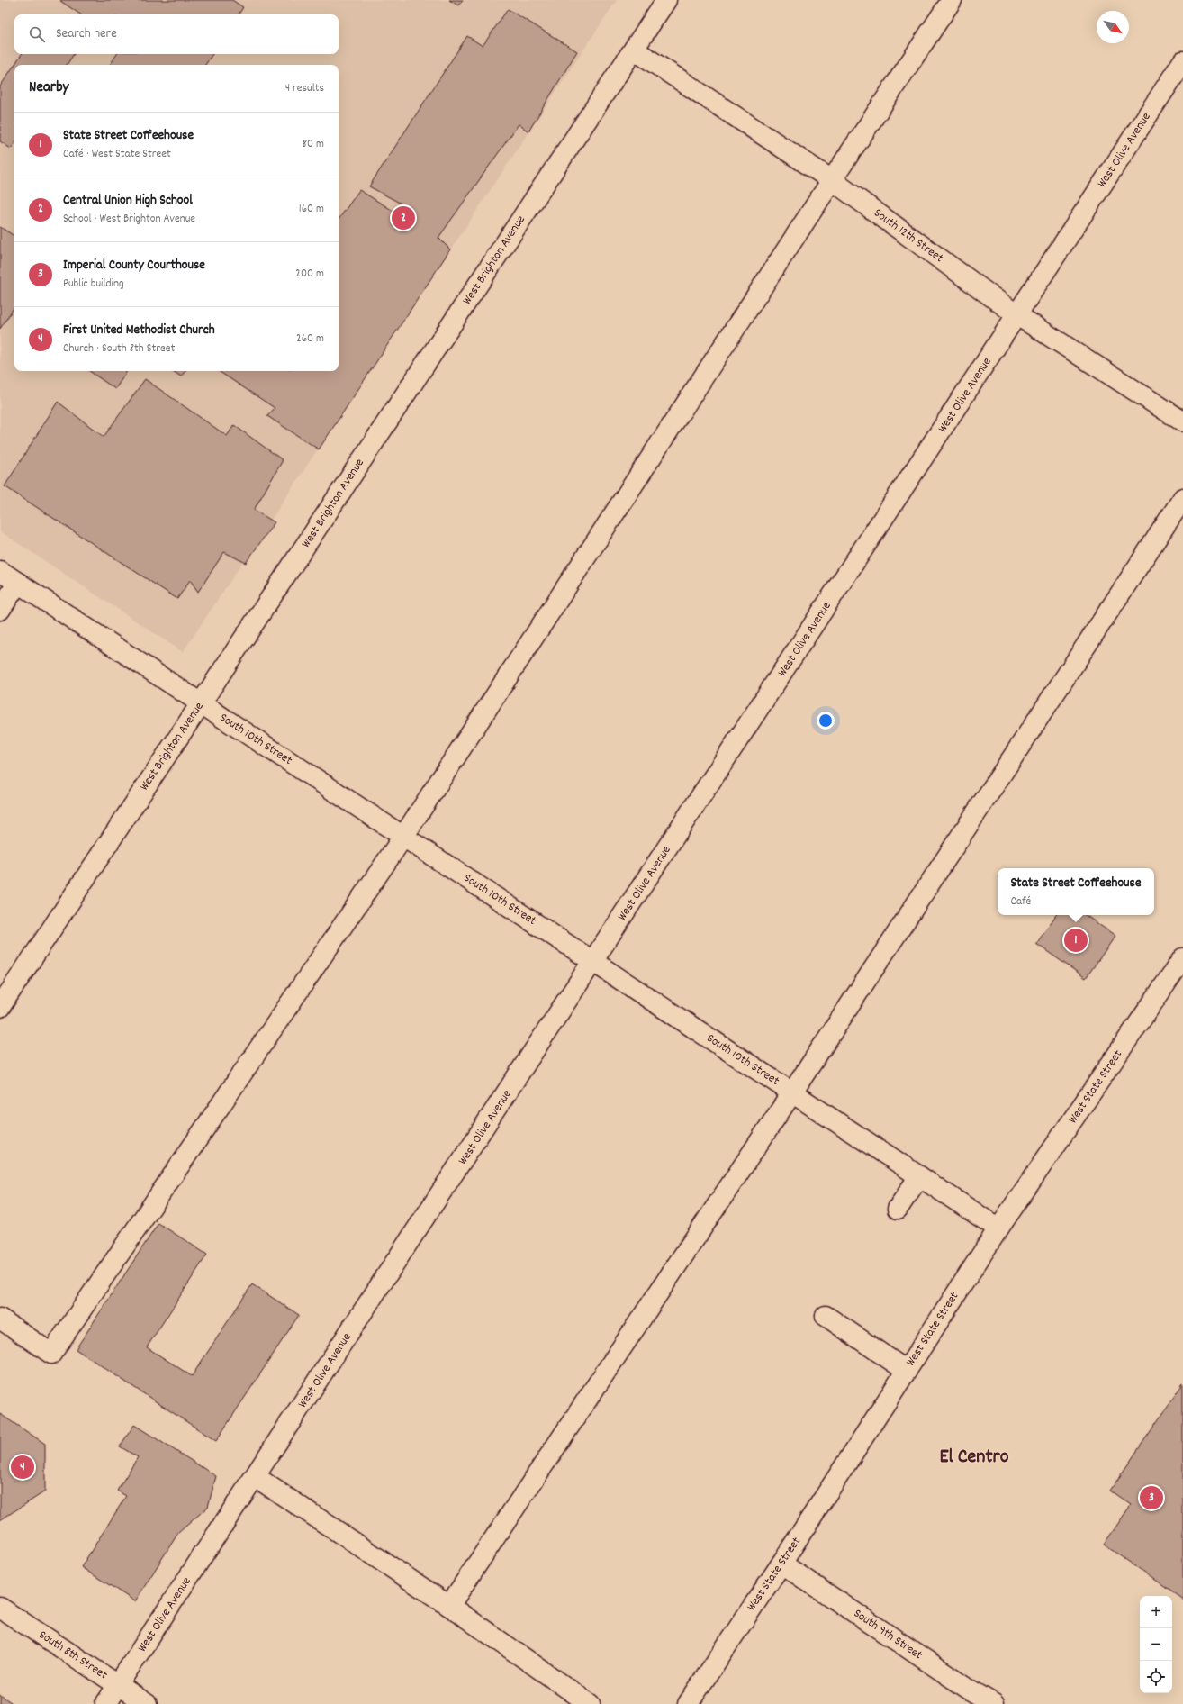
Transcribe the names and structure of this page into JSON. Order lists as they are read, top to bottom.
{
  "streets": {
    "street": [
      "West Olive Avenue",
      "South 12th Street",
      "West Brighton Avenue",
      "South 10th Street",
      "West State Street",
      "South 9th Street",
      "South 8th Street"
    ]
  },
  "crossings": [
    ["West Olive Avenue", "South 12th Street"],
    ["West Olive Avenue", "South 10th Street"],
    ["West Olive Avenue", "South 8th Street"],
    ["South 12th Street", "West Brighton Avenue"],
    ["West Brighton Avenue", "South 10th Street"],
    ["South 10th Street", "West State Street"],
    ["West State Street", "South 9th Street"]
  ],
  "districts": ["El Centro"],
  "north": "bottom right",
  "page": {
    "search": "Search here",
    "heading": ["Nearby", "4 results"],
    "list": [
      {
        "mark": "1",
        "name": "State Street Coffeehouse",
        "note": "Café · West State Street",
        "value": "80 m"
      },
      {
        "mark": "2",
        "name": "Central Union High School",
        "note": "School · West Brighton Avenue",
        "value": "160 m"
      },
      {
        "mark": "3",
        "name": "Imperial County Courthouse",
        "note": "Public building",
        "value": "200 m"
      },
      {
        "mark": "4",
        "name": "First United Methodist Church",
        "note": "Church · South 8th Street",
        "value": "260 m"
      }
    ],
    "pins": [
      "2",
      "1",
      "4",
      "3"
    ],
    "popup": ["State Street Coffeehouse", "Café"],
    "map_buttons": ["+", "−"]
  }
}
